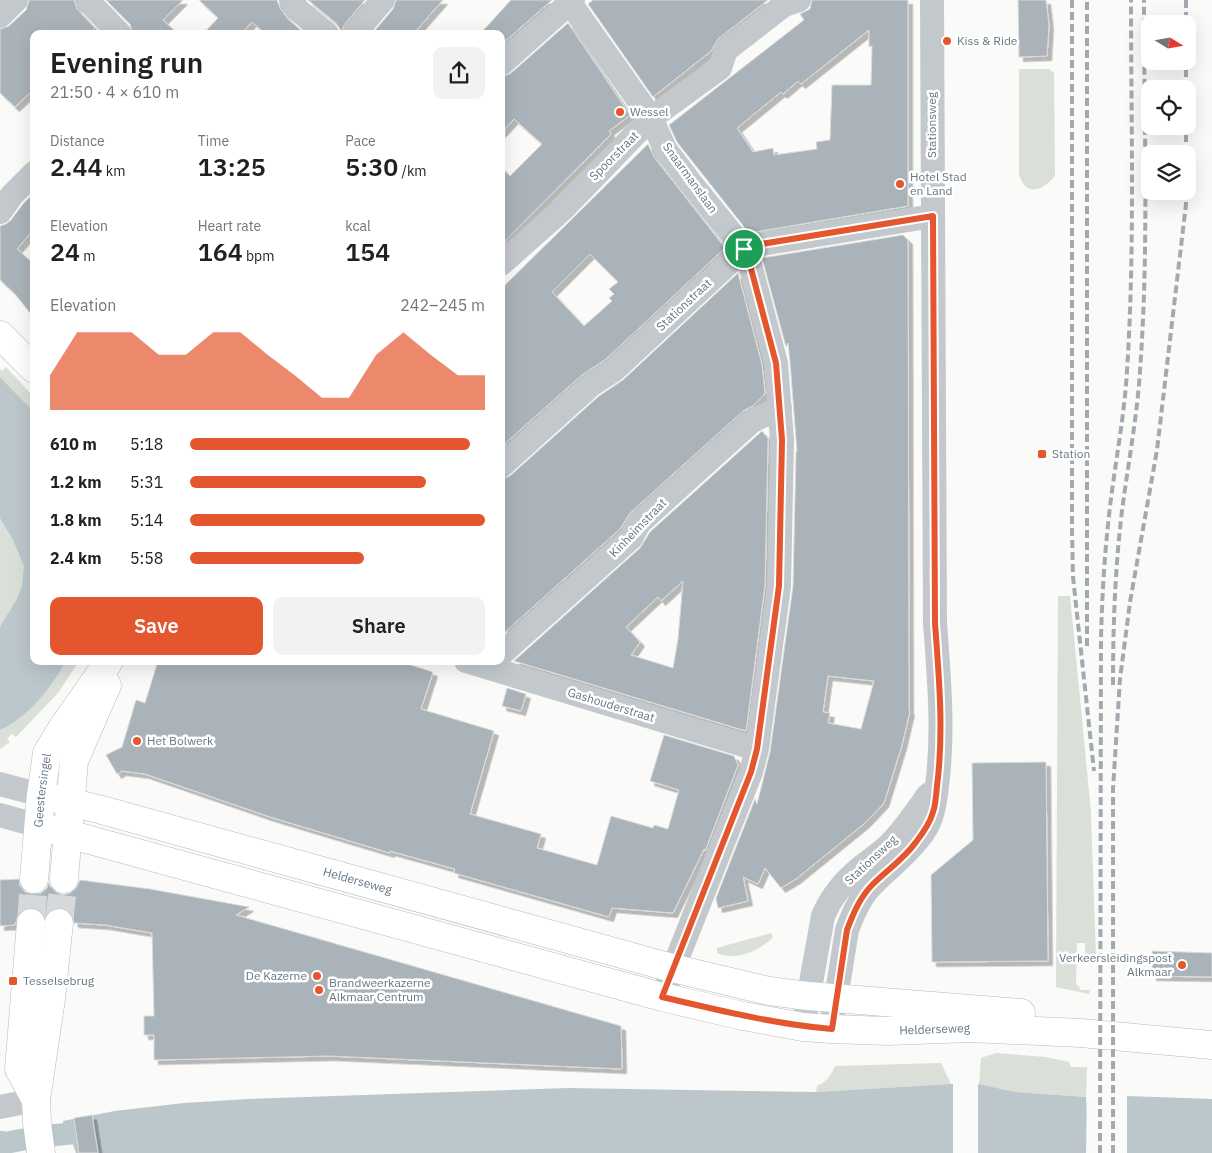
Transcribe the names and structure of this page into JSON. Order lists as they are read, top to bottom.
{
  "streets": {
    "main road": ["Geestersingel", "Helderseweg"],
    "street": [
      "Stationsweg",
      "Spoorstraat",
      "Snaarmanslaan",
      "Stationstraat",
      "Kinheimstraat",
      "Gashouderstraat"
    ]
  },
  "crossings": [
    ["Stationsweg", "Stationstraat"],
    ["Stationsweg", "Helderseweg"],
    ["Spoorstraat", "Snaarmanslaan"],
    ["Snaarmanslaan", "Stationstraat"],
    ["Snaarmanslaan", "Kinheimstraat"],
    ["Snaarmanslaan", "Gashouderstraat"],
    ["Snaarmanslaan", "Helderseweg"],
    ["Geestersingel", "Helderseweg"]
  ],
  "places": {
    "other": [
      "Kiss & Ride",
      "Wessel",
      "Hotel Stad en Land",
      "Het Bolwerk",
      "Verkeersleidingspost Alkmaar",
      "De Kazerne",
      "Brandweerkazerne Alkmaar Centrum"
    ],
    "transit": ["Station", "Tesselsebrug"]
  },
  "north": "right",
  "page": {
    "heading": ["Evening run", "21:50 · 4 × 610 m"],
    "stats": [
      ["Distance", "2.44 km"],
      ["Time", "13:25"],
      ["Pace", "5:30 /km"],
      ["Elevation", "24 m"],
      ["Heart rate", "164 bpm"],
      ["kcal", "154"]
    ],
    "chart": ["Elevation", "242–245 m"],
    "list": [
      {
        "name": "610 m",
        "note": "5:18"
      },
      {
        "name": "1.2 km",
        "note": "5:31"
      },
      {
        "name": "1.8 km",
        "note": "5:14"
      },
      {
        "name": "2.4 km",
        "note": "5:58"
      }
    ],
    "buttons": ["Save", "Share"]
  }
}
